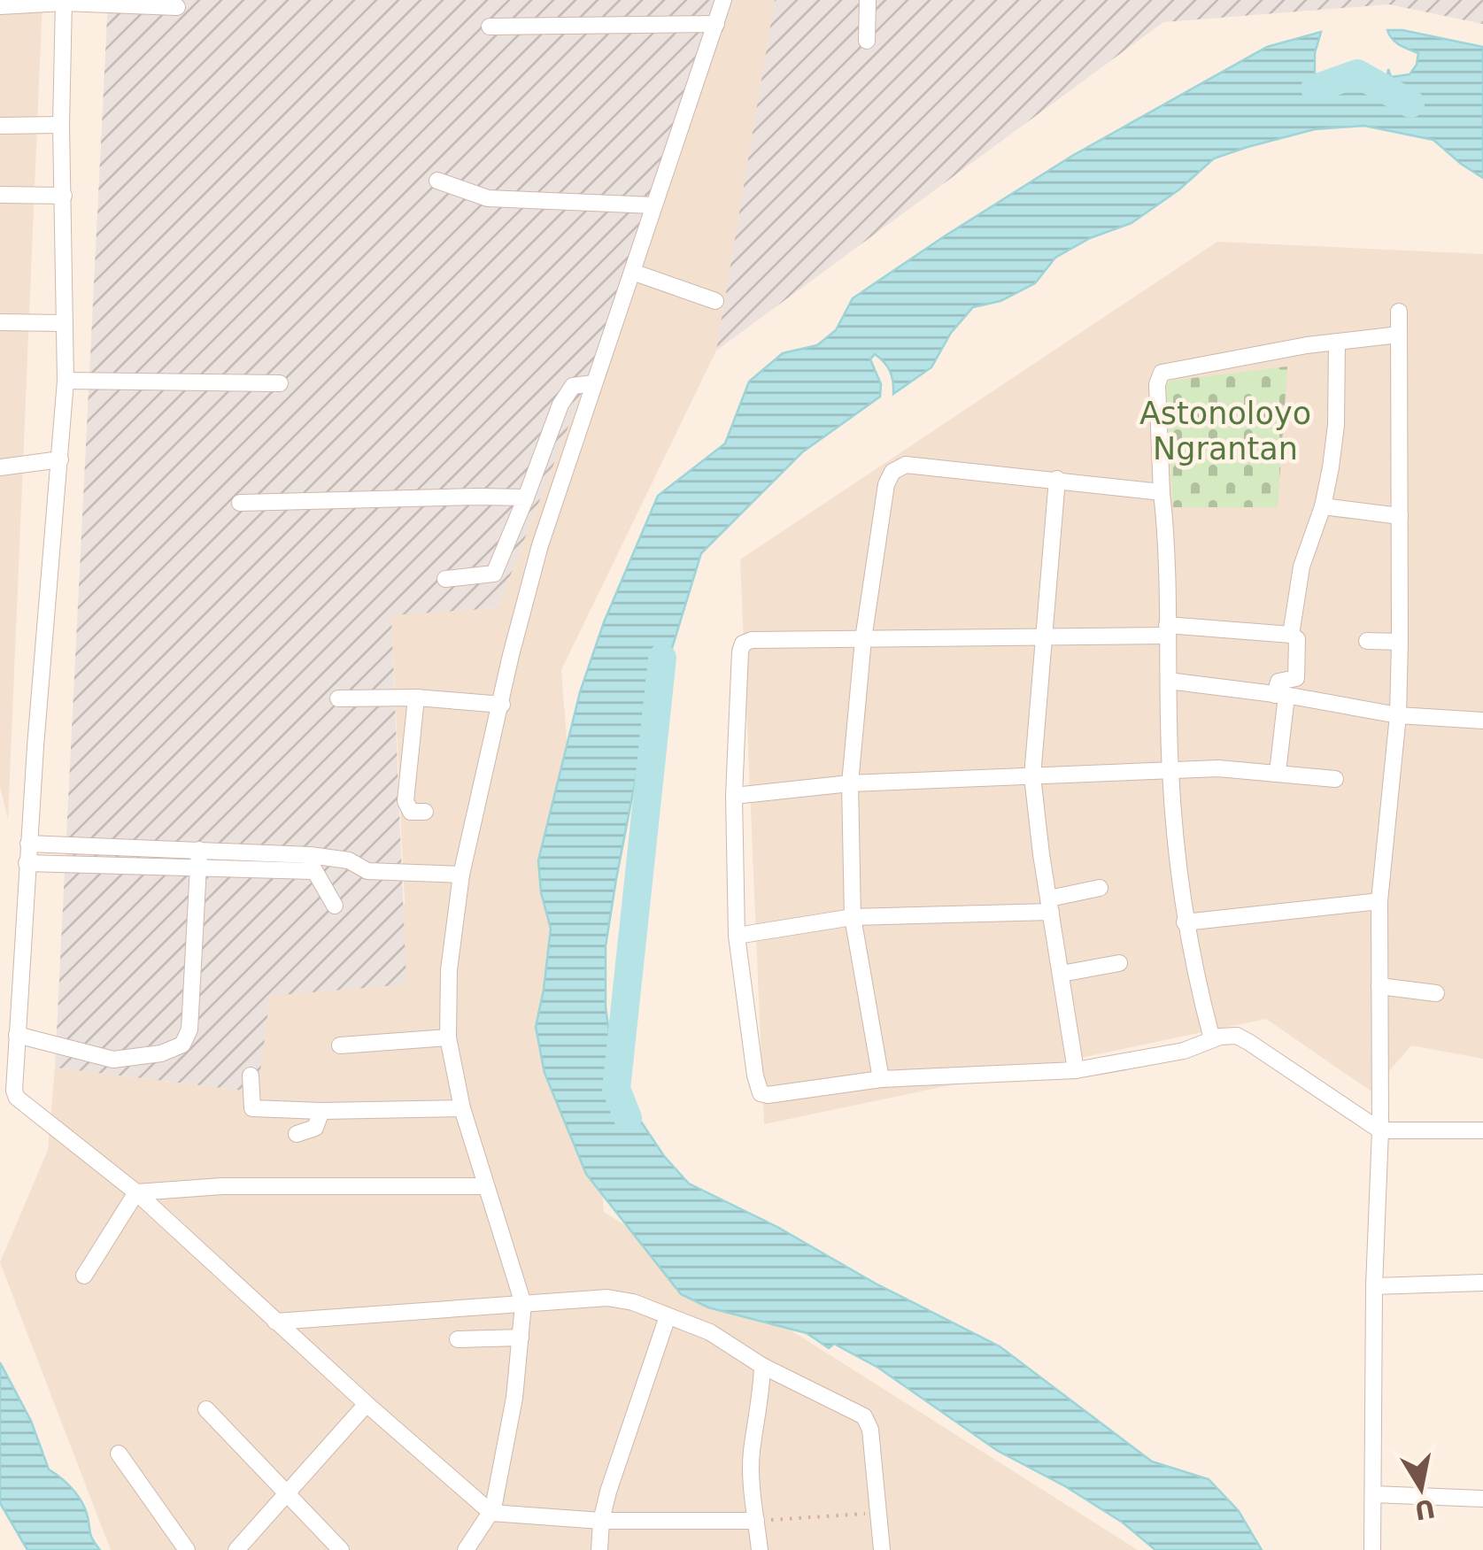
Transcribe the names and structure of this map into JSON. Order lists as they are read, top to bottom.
{
  "parks": ["Astonoloyo Ngrantan"],
  "north": "bottom"
}
